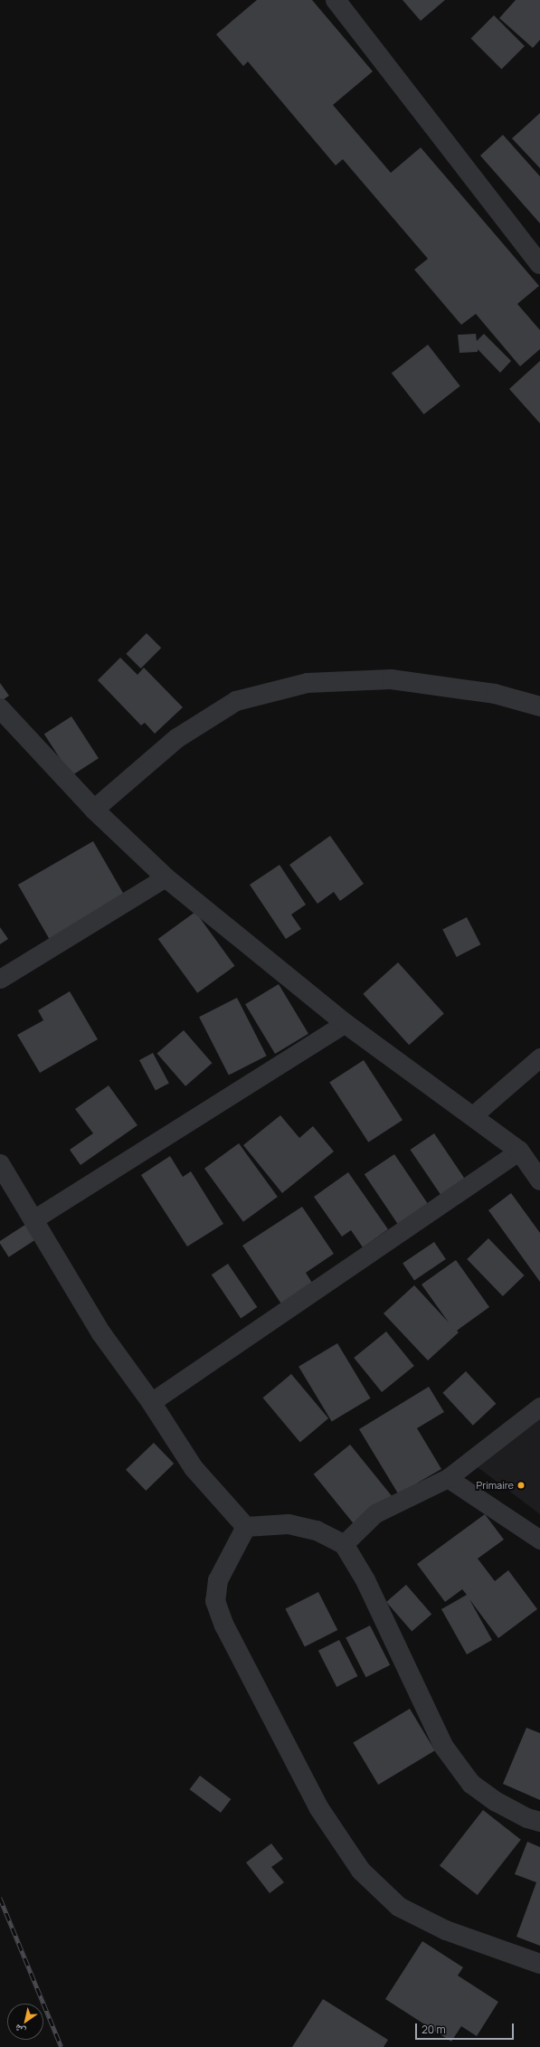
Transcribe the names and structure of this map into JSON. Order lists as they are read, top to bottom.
{
  "places": ["Primaire"],
  "scale_bar": "20 m",
  "north": "bottom left"
}
